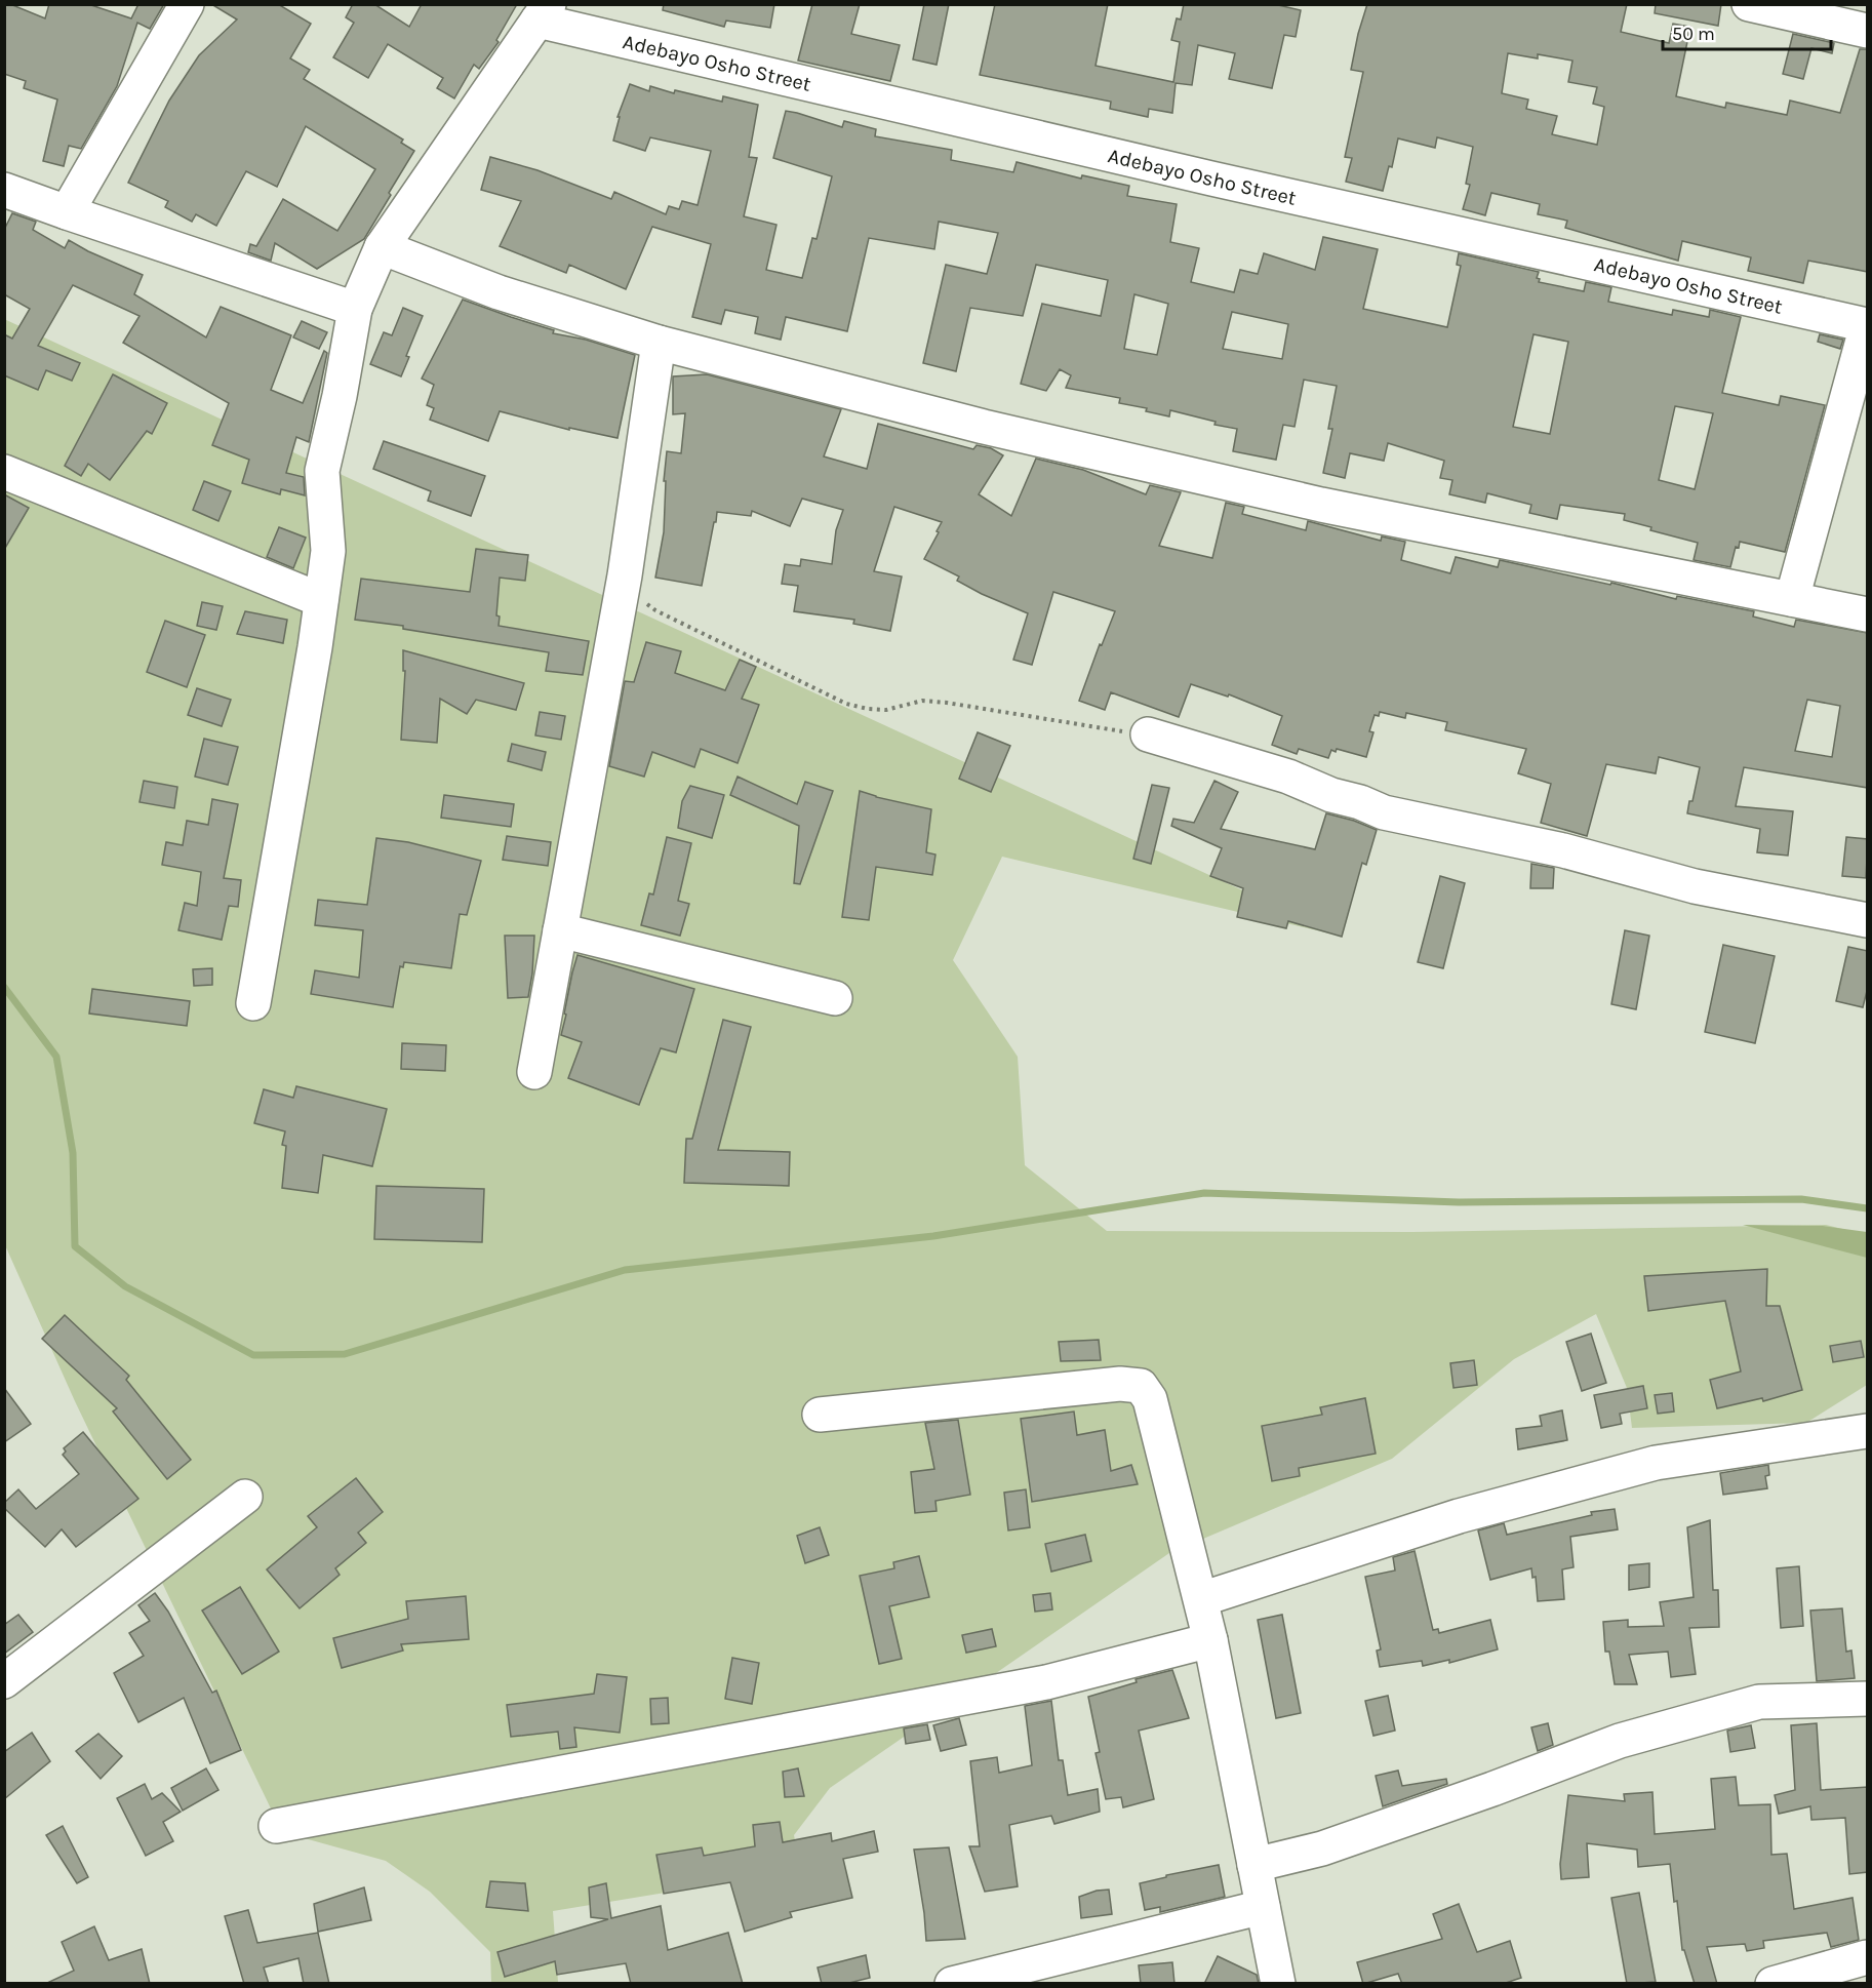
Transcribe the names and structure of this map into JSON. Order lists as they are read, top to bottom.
{
  "streets": {
    "street": ["Adebayo Osho Street"]
  },
  "scale_bar": "50 m"
}
